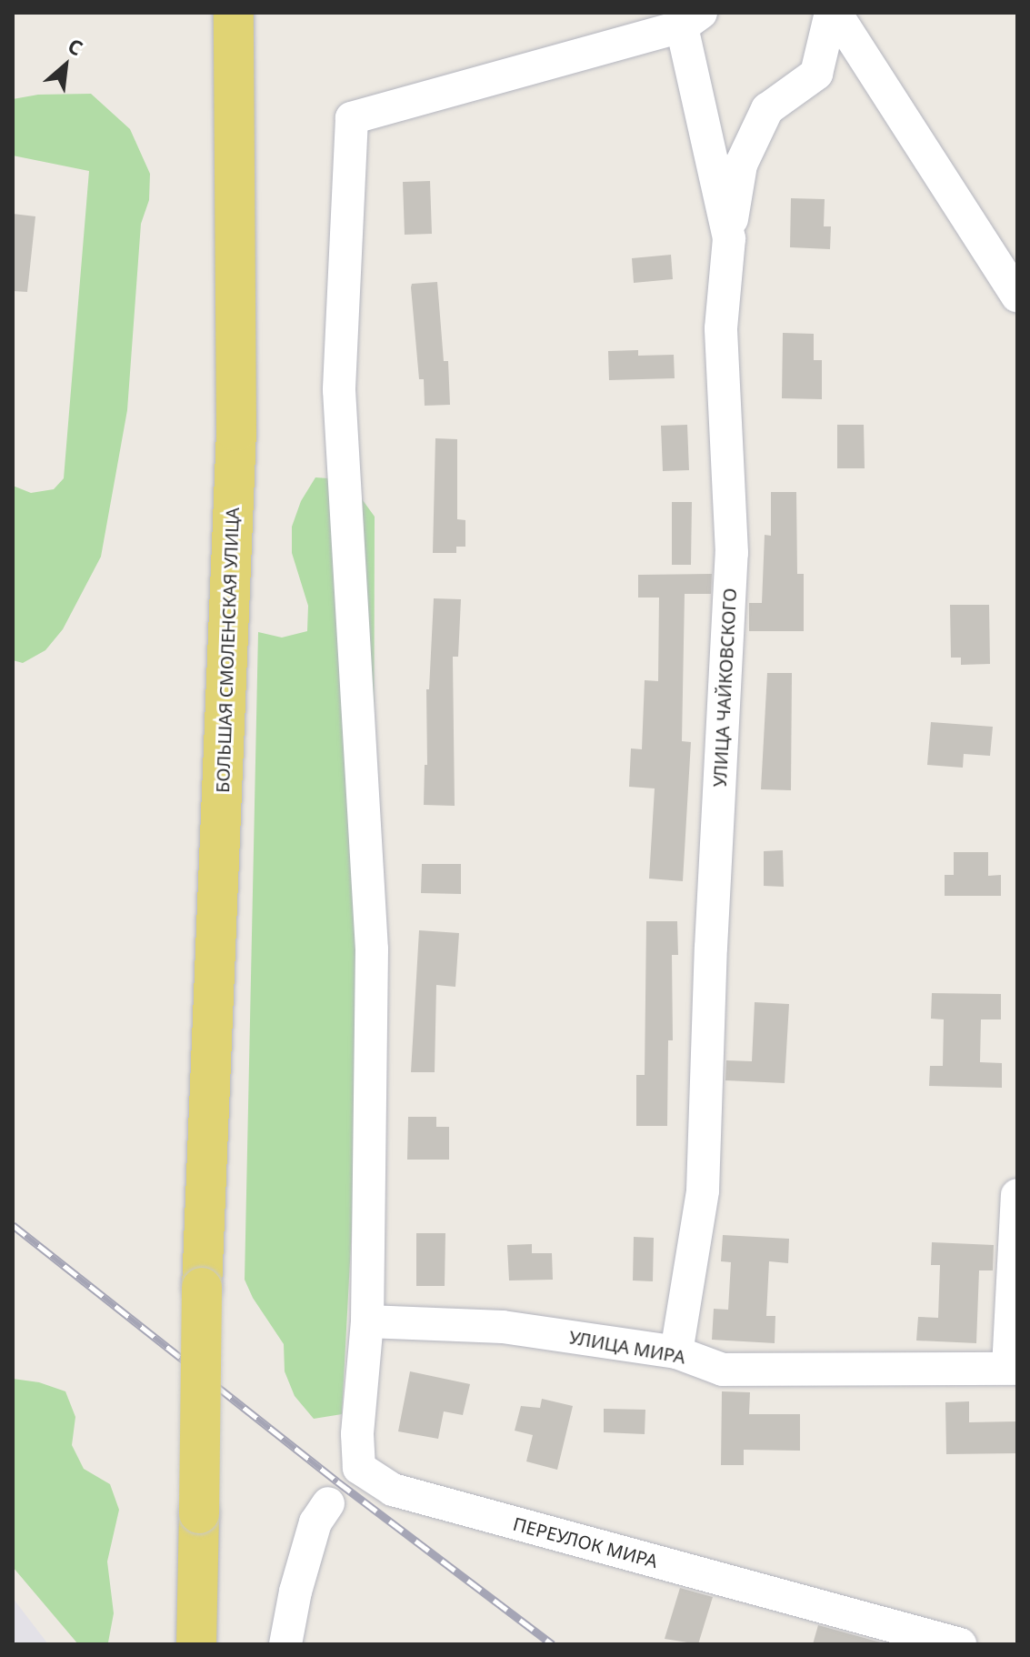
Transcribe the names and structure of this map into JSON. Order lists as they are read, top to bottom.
{
  "streets": {
    "main road": ["БОЛЬШАЯ СМОЛЕНСКАЯ УЛИЦА"],
    "street": ["УЛИЦА ЧАЙКОВСКОГО", "УЛИЦА МИРА", "ПЕРЕУЛОК МИРА"]
  },
  "crossings": [
    ["УЛИЦА ЧАЙКОВСКОГО", "УЛИЦА МИРА"],
    ["УЛИЦА МИРА", "ПЕРЕУЛОК МИРА"]
  ],
  "north": "top right"
}
